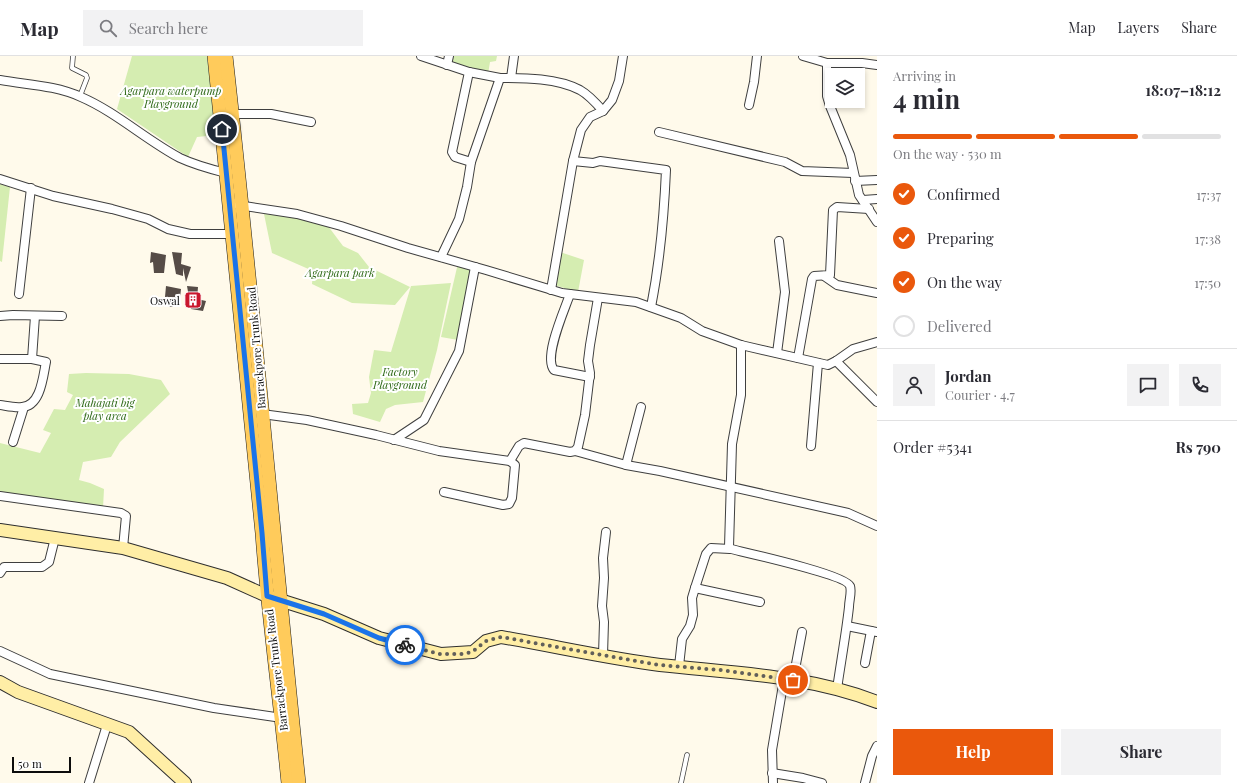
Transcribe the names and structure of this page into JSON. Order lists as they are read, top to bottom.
{
  "streets": {
    "main road": ["Barrackpore Trunk Road"]
  },
  "parks": [
    "Agarpara waterpump Playground",
    "Agarpara park",
    "Factory Playground",
    "Mahajati big play area"
  ],
  "places": {
    "building": ["Oswal"]
  },
  "scale_bar": "50 m",
  "page": {
    "header": "Map",
    "search": "Search here",
    "nav": ["Map", "Layers", "Share"],
    "heading": ["4 min", "Arriving in", "18:07–18:12"],
    "panel": [
      "Jordan",
      "Courier · 4.7",
      "Order #5341",
      "Rs 790"
    ],
    "bar": "On the way · 530 m",
    "list": [
      ["Confirmed", "17:37"],
      ["Preparing", "17:38"],
      ["On the way", "17:50"],
      "Delivered"
    ],
    "buttons": ["Help", "Share"],
    "scale": "50 m"
  }
}
